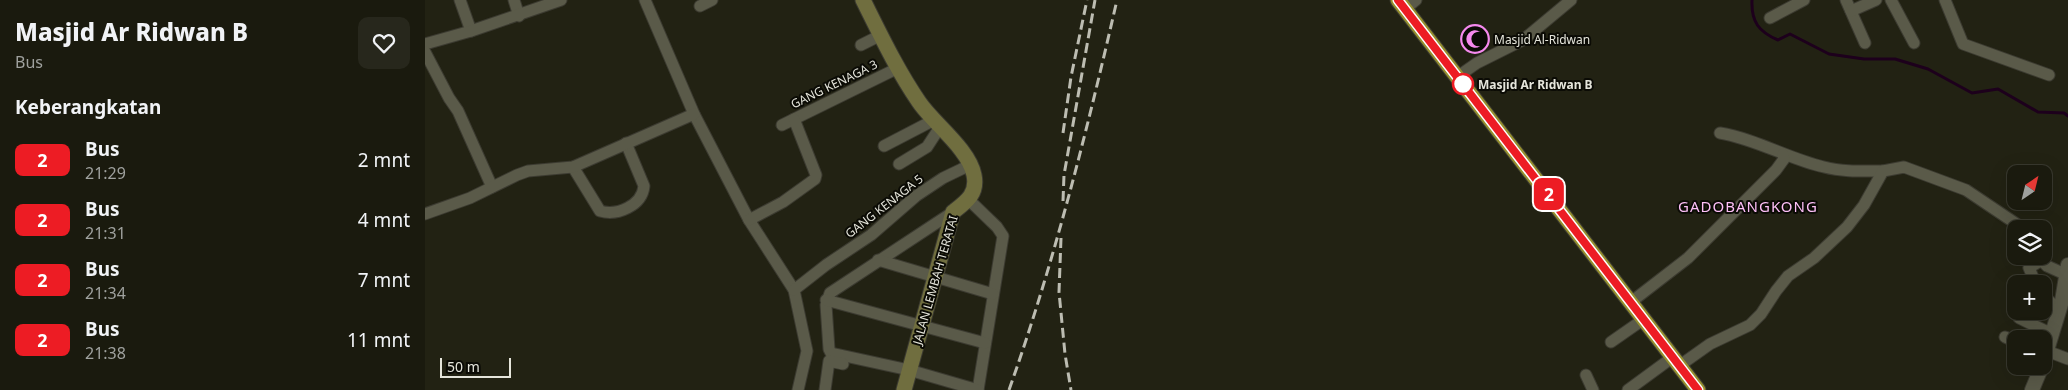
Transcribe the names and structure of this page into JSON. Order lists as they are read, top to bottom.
{
  "streets": {
    "main road": ["JALAN LEMBAH TERATAI"],
    "street": ["GANG KENAGA 3", "GANG KENAGA 5"]
  },
  "districts": ["GADOBANGKONG"],
  "places": {
    "mosque": ["Masjid Al-Ridwan"],
    "other": ["Masjid Ar Ridwan B"]
  },
  "lines": ["bus line 2"],
  "scale_bar": "50 m",
  "north": "top right",
  "page": {
    "heading": [
      ["Masjid Ar Ridwan B", "Bus"],
      "Keberangkatan"
    ],
    "on_map": "2",
    "list": [
      {
        "mark": "2",
        "name": "Bus",
        "note": "21:29",
        "value": "2 mnt"
      },
      {
        "mark": "2",
        "name": "Bus",
        "note": "21:31",
        "value": "4 mnt"
      },
      {
        "mark": "2",
        "name": "Bus",
        "note": "21:34",
        "value": "7 mnt"
      },
      {
        "mark": "2",
        "name": "Bus",
        "note": "21:38",
        "value": "11 mnt"
      }
    ],
    "map_buttons": ["+", "−"],
    "scale": "50 m"
  }
}
